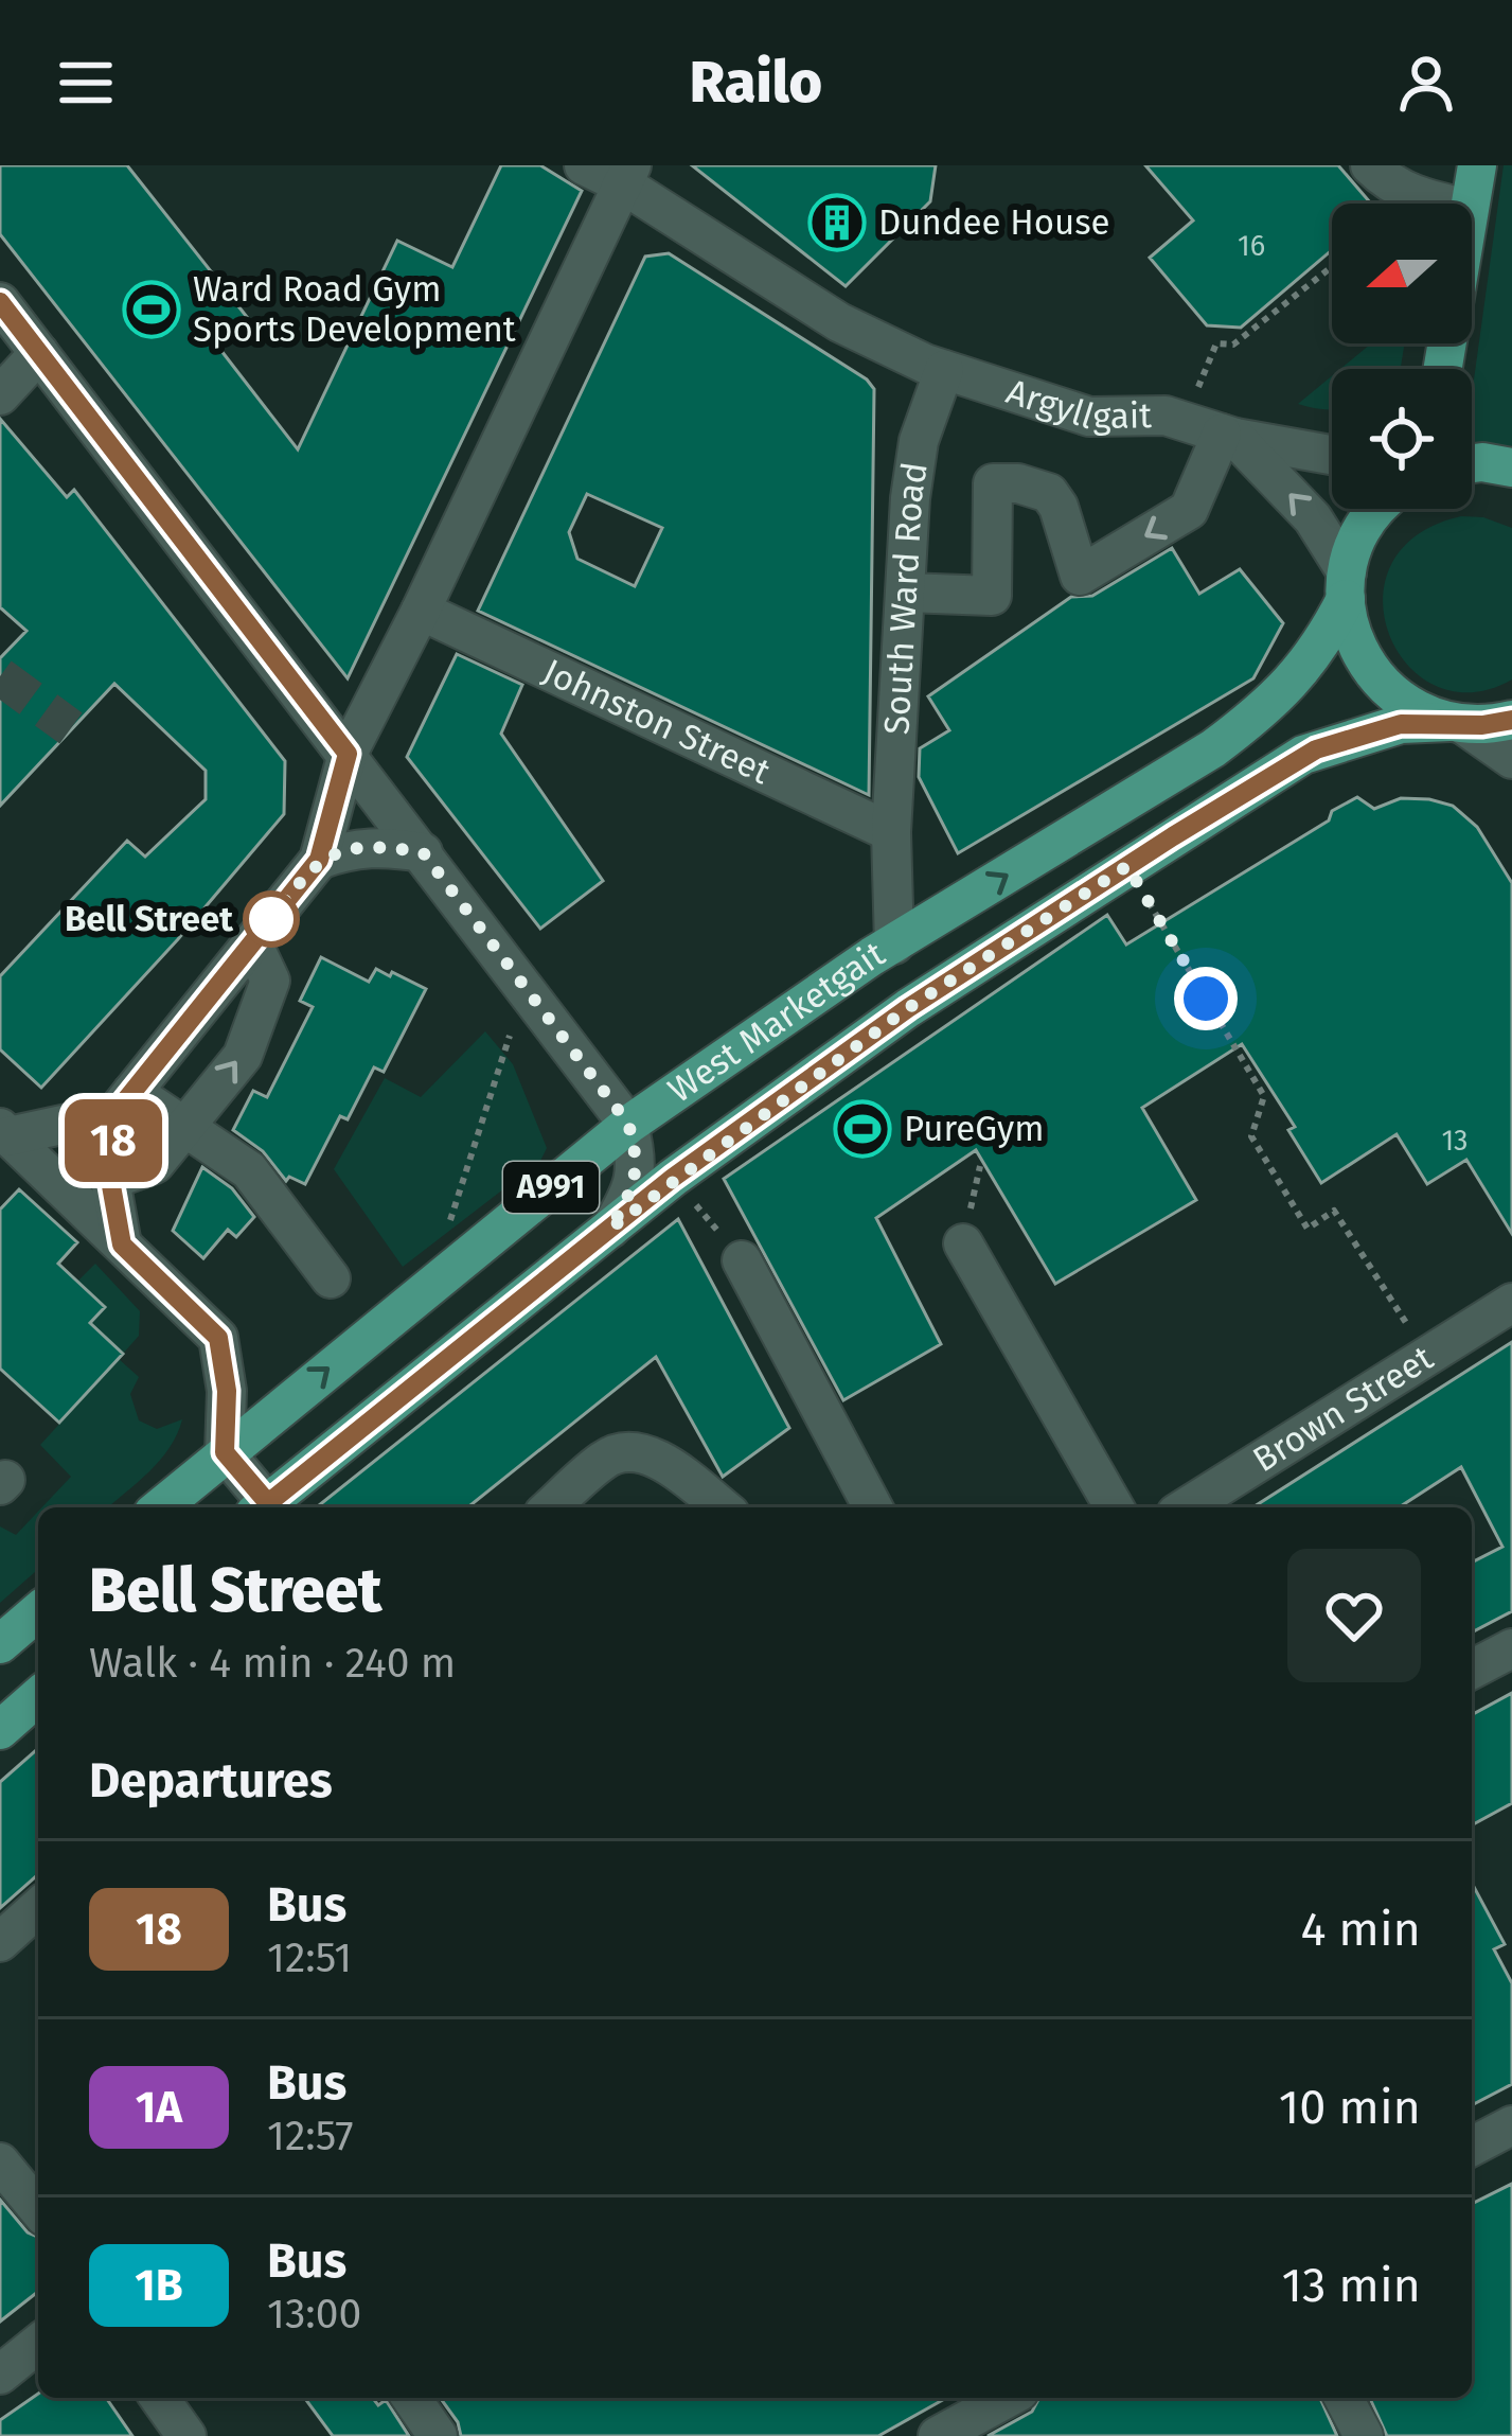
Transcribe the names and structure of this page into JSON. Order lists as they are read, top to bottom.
{
  "streets": {
    "main road": ["West Marketgait", "A991"],
    "street": [
      "Argyllgait",
      "South Ward Road",
      "Johnston Street",
      "Brown Street"
    ]
  },
  "crossings": [
    ["Argyllgait", "South Ward Road"],
    ["South Ward Road", "Johnston Street"],
    ["South Ward Road", "West Marketgait"],
    ["West Marketgait", "A991"]
  ],
  "places": {
    "building": ["Dundee House"],
    "sports": ["Ward Road Gym Sports Development", "PureGym"],
    "other": ["Bell Street"]
  },
  "lines": ["bus line 18"],
  "house_numbers": ["16", "13"],
  "north": "left",
  "page": {
    "header": "Railo",
    "on_map": "18",
    "heading": [
      ["Bell Street", "Walk · 4 min · 240 m"],
      "Departures"
    ],
    "list": [
      {
        "mark": "18",
        "name": "Bus",
        "note": "12:51",
        "value": "4 min"
      },
      {
        "mark": "1A",
        "name": "Bus",
        "note": "12:57",
        "value": "10 min"
      },
      {
        "mark": "1B",
        "name": "Bus",
        "note": "13:00",
        "value": "13 min"
      }
    ]
  }
}
